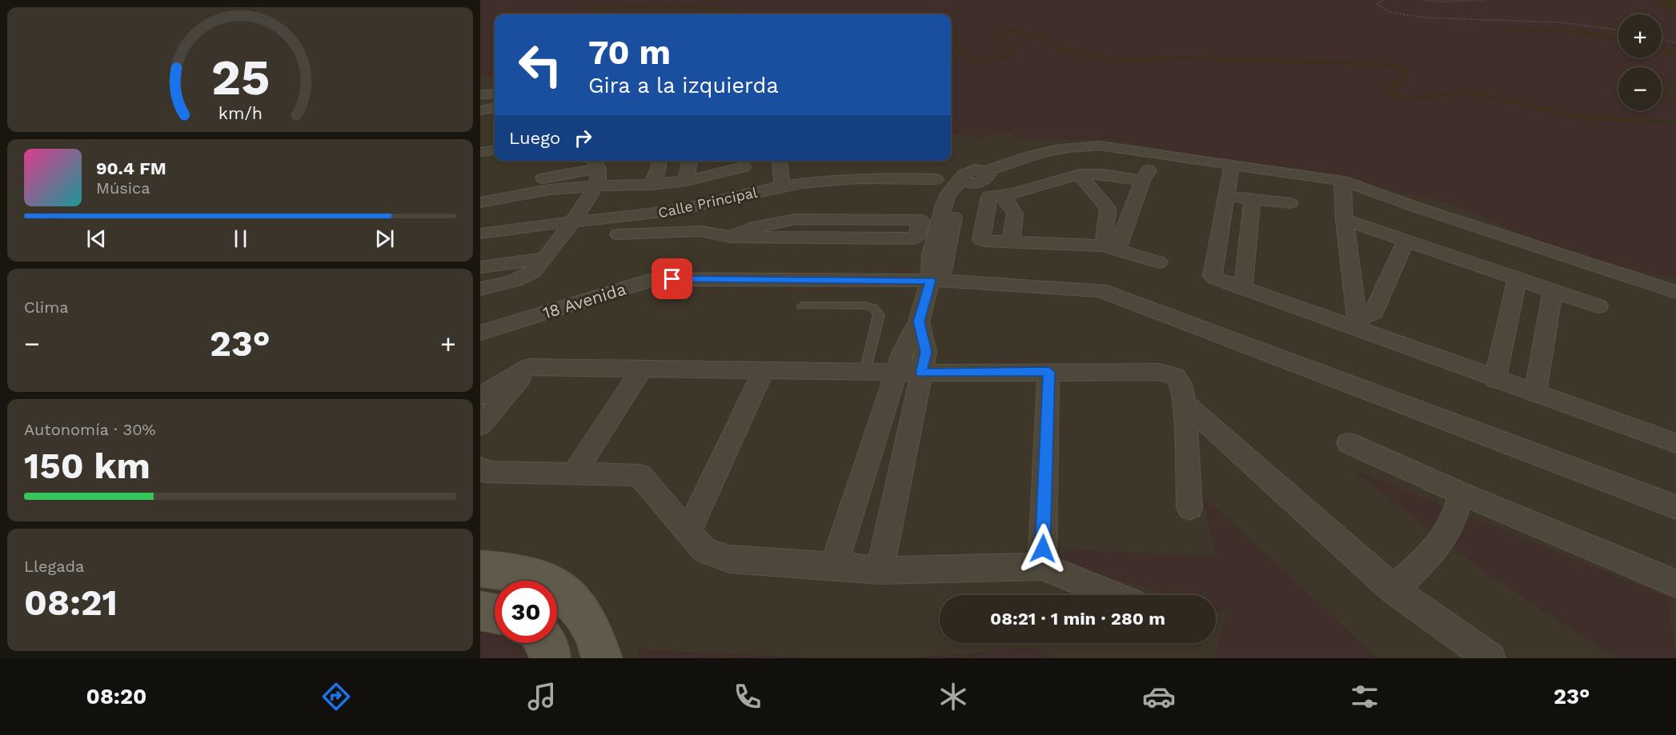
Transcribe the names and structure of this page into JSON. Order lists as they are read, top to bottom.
{
  "streets": {
    "street": ["Calle Principal", "18 Avenida"]
  },
  "page": {
    "map_buttons": ["+", "−"],
    "turn": ["70 m", "Gira a la izquierda"],
    "then": "Luego",
    "song": ["90.4 FM", "Música"],
    "tile": [
      "Clima",
      ["Autonomía · 30%", "150 km"],
      ["Llegada", "08:21"]
    ],
    "heat": ["−", "23°", "+"],
    "limit": "30",
    "trip": "08:21 · 1 min · 280 m",
    "tabs": ["08:20", "23°"],
    "gauge": ["25", "km/h"]
  }
}
